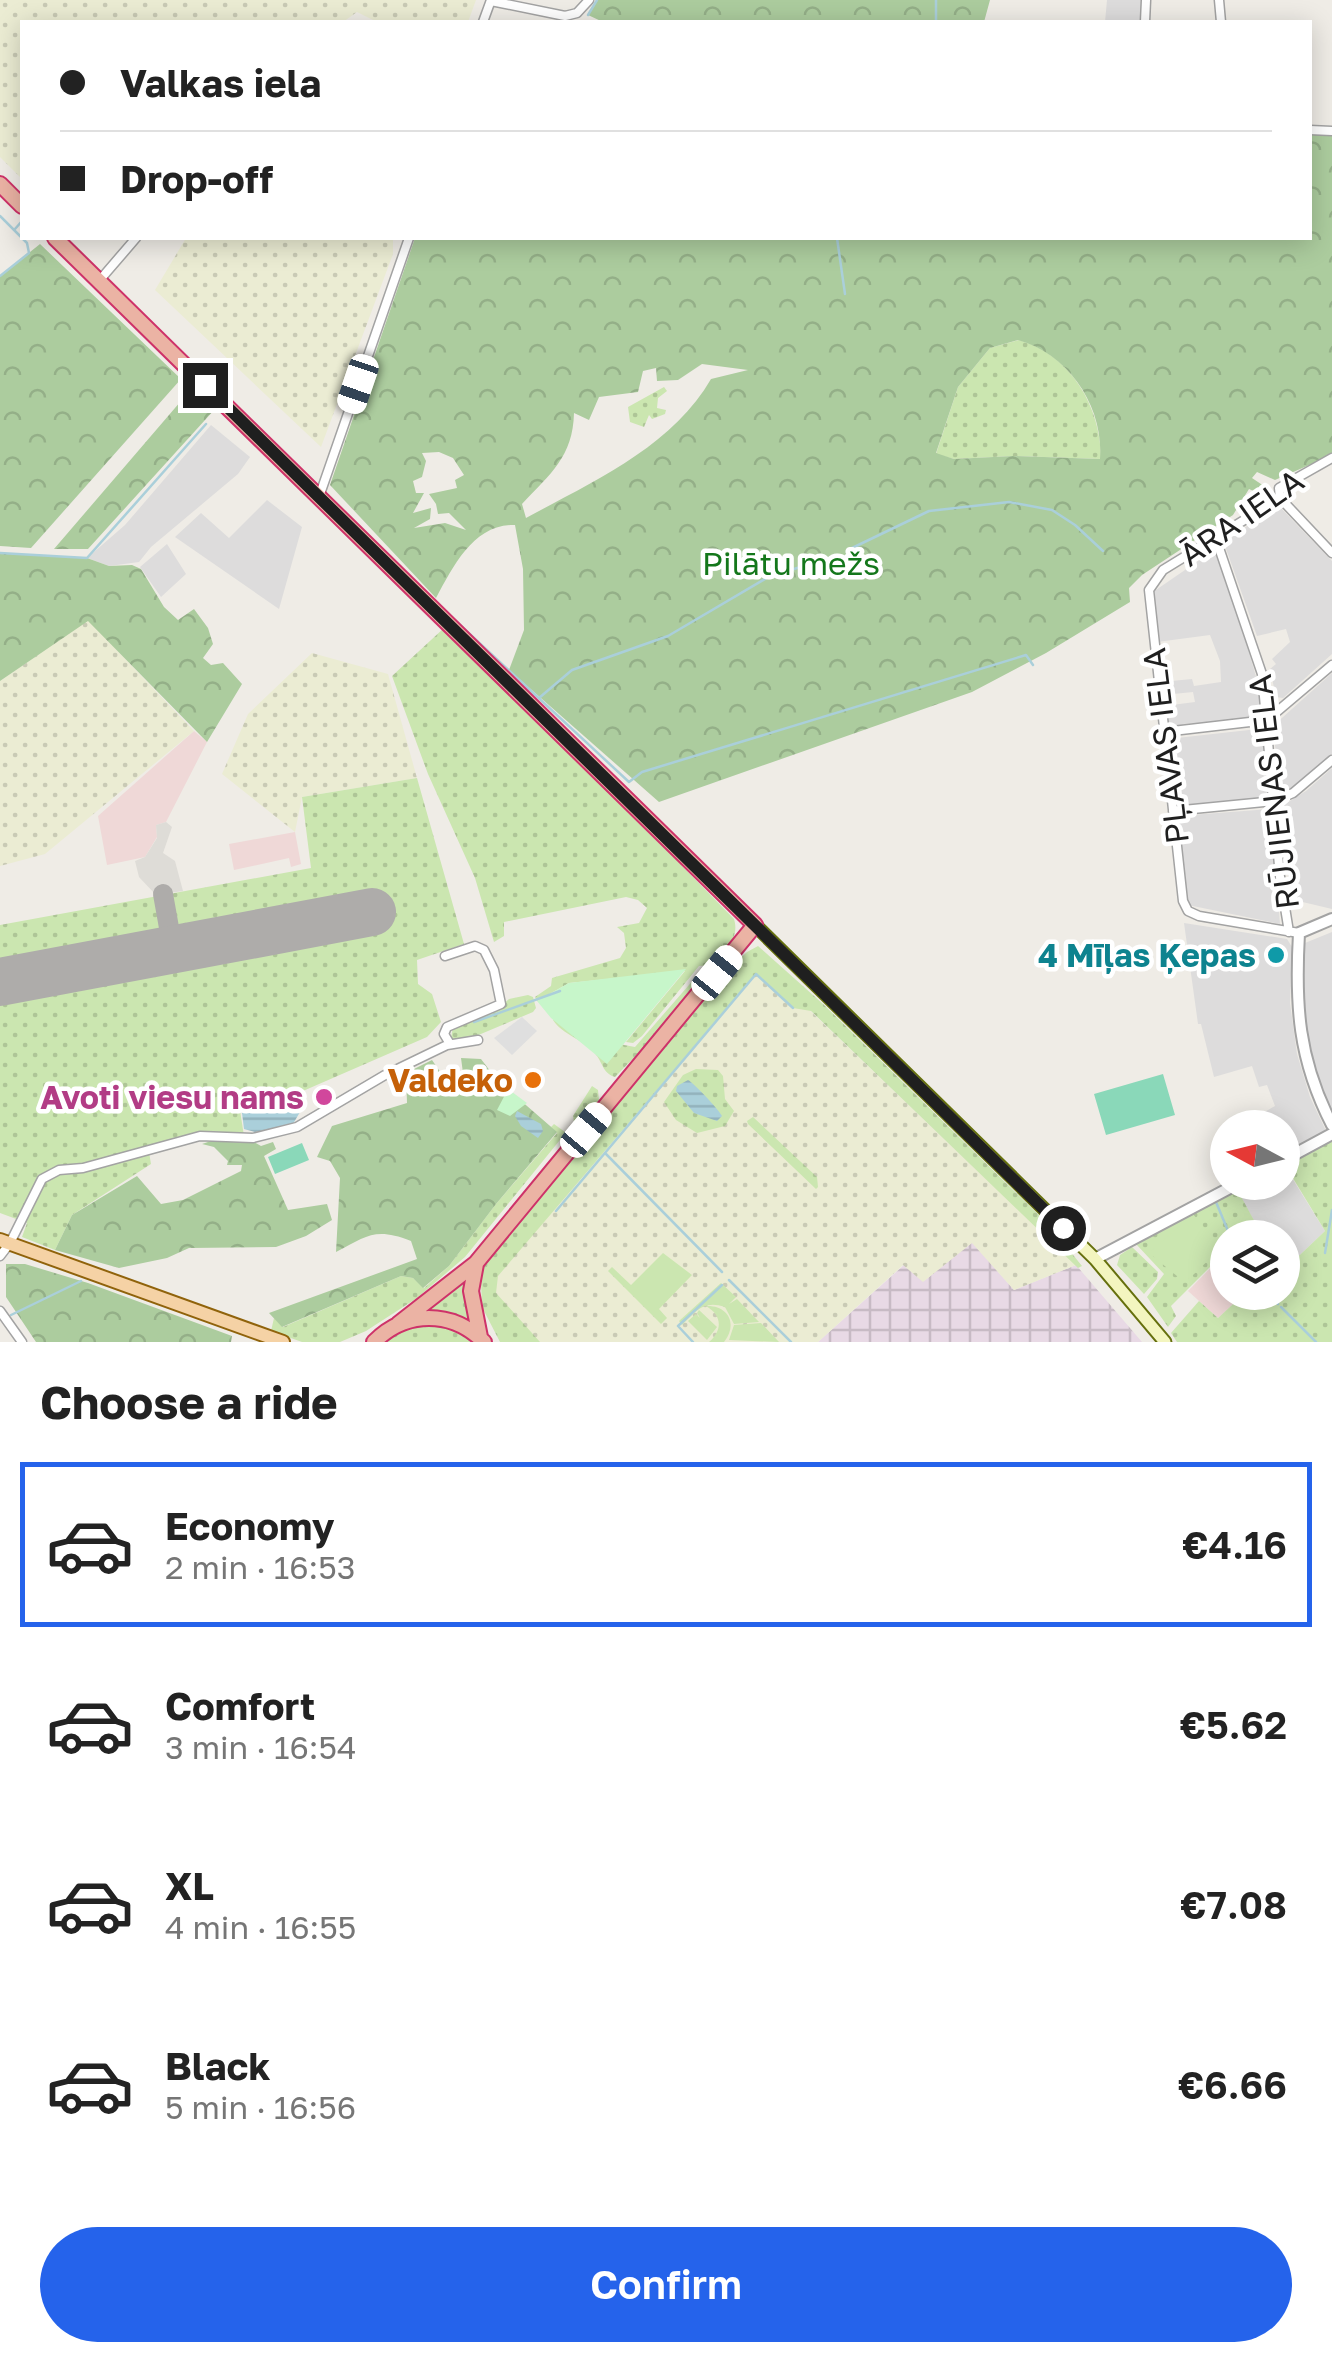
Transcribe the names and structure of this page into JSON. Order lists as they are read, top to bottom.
{
  "streets": {
    "street": ["ĀRA IELA", "PĻAVAS IELA", "RŪJIENAS IELA"]
  },
  "crossings": [
    ["ĀRA IELA", "PĻAVAS IELA"],
    ["ĀRA IELA", "RŪJIENAS IELA"],
    ["PĻAVAS IELA", "RŪJIENAS IELA"]
  ],
  "parks": ["Pilātu mežs"],
  "places": ["4 Mīļas Ķepas", "Valdeko", "Avoti viesu nams"],
  "north": "left",
  "page": {
    "banner": ["Valkas iela", "Drop-off"],
    "heading": "Choose a ride",
    "list": [
      {
        "name": "Economy",
        "note": "2 min · 16:53",
        "value": "€4.16"
      },
      {
        "name": "Comfort",
        "note": "3 min · 16:54",
        "value": "€5.62"
      },
      {
        "name": "XL",
        "note": "4 min · 16:55",
        "value": "€7.08"
      },
      {
        "name": "Black",
        "note": "5 min · 16:56",
        "value": "€6.66"
      }
    ],
    "buttons": "Confirm"
  }
}
